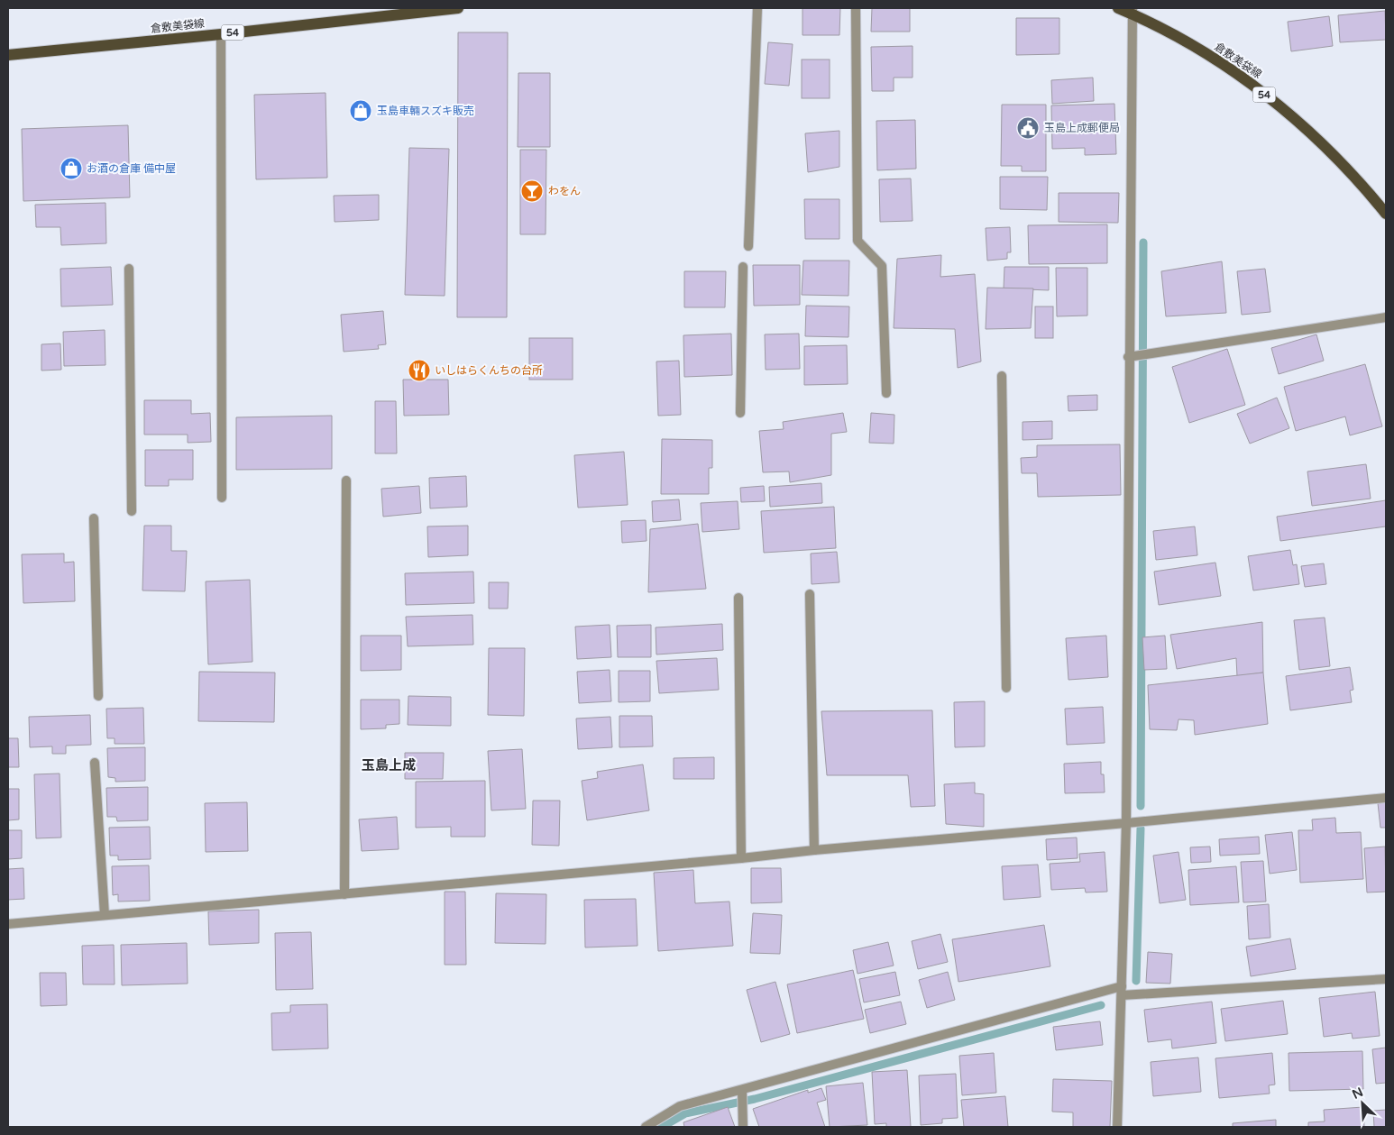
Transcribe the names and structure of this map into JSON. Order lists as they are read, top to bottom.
{
  "streets": {
    "main road": ["倉敷美袋線", "54"]
  },
  "districts": ["玉島上成"],
  "places": {
    "shop": ["玉島車輛スズキ販売", "お酒の倉庫 備中屋"],
    "public building": ["玉島上成郵便局"],
    "bar": ["わをん"],
    "restaurant": ["いしはらくんちの台所"]
  },
  "north": "top left"
}
